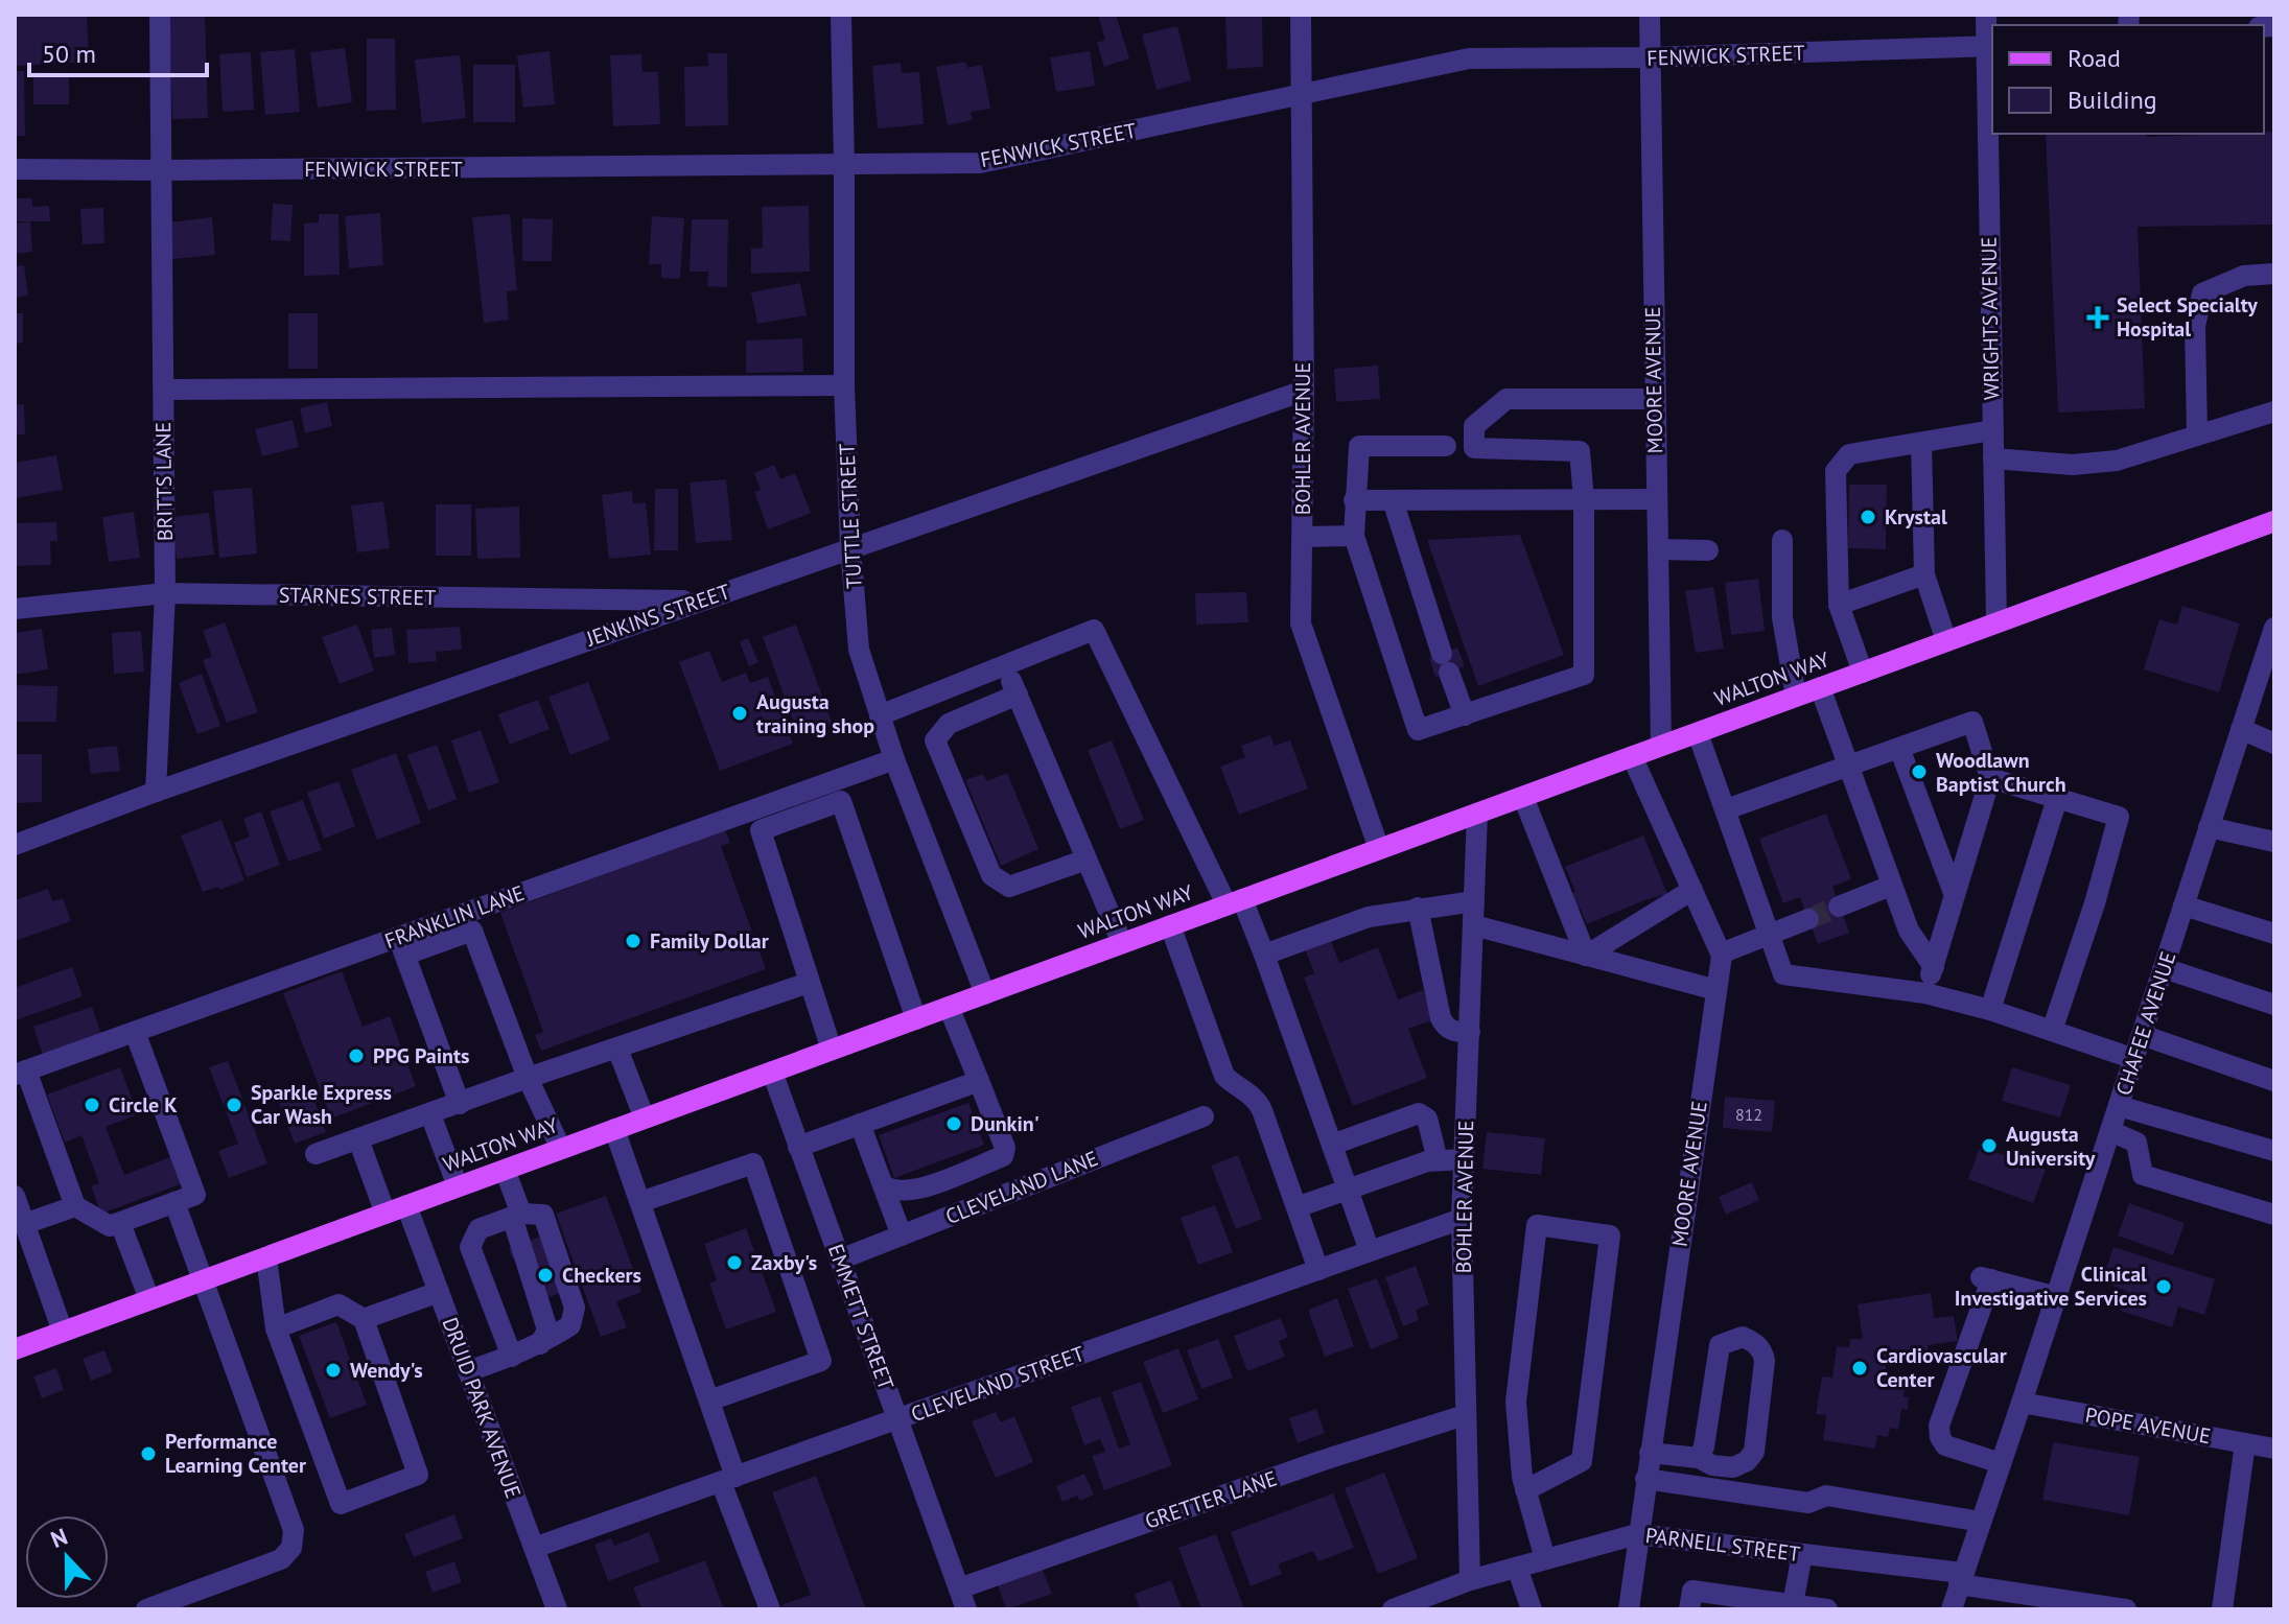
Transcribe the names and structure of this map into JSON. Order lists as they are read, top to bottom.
{
  "streets": {
    "main road": ["WALTON WAY"],
    "street": [
      "FENWICK STREET",
      "WRIGHTS AVENUE",
      "MOORE AVENUE",
      "BOHLER AVENUE",
      "BRITTS LANE",
      "TUTTLE STREET",
      "STARNES STREET",
      "JENKINS STREET",
      "FRANKLIN LANE",
      "CHAFEE AVENUE",
      "CLEVELAND LANE",
      "EMMETT STREET",
      "CLEVELAND STREET",
      "DRUID PARK AVENUE",
      "POPE AVENUE",
      "GRETTER LANE",
      "PARNELL STREET"
    ]
  },
  "crossings": [
    ["FENWICK STREET", "WRIGHTS AVENUE"],
    ["FENWICK STREET", "MOORE AVENUE"],
    ["FENWICK STREET", "BOHLER AVENUE"],
    ["FENWICK STREET", "BRITTS LANE"],
    ["FENWICK STREET", "TUTTLE STREET"],
    ["WRIGHTS AVENUE", "WALTON WAY"],
    ["MOORE AVENUE", "WALTON WAY"],
    ["MOORE AVENUE", "PARNELL STREET"],
    ["BOHLER AVENUE", "JENKINS STREET"],
    ["BOHLER AVENUE", "WALTON WAY"],
    ["BOHLER AVENUE", "CLEVELAND STREET"],
    ["BOHLER AVENUE", "GRETTER LANE"],
    ["BOHLER AVENUE", "PARNELL STREET"],
    ["BRITTS LANE", "STARNES STREET"],
    ["BRITTS LANE", "JENKINS STREET"],
    ["TUTTLE STREET", "JENKINS STREET"],
    ["TUTTLE STREET", "WALTON WAY"],
    ["TUTTLE STREET", "FRANKLIN LANE"],
    ["STARNES STREET", "JENKINS STREET"],
    ["WALTON WAY", "EMMETT STREET"],
    ["WALTON WAY", "DRUID PARK AVENUE"],
    ["CHAFEE AVENUE", "POPE AVENUE"],
    ["CHAFEE AVENUE", "PARNELL STREET"],
    ["CLEVELAND LANE", "EMMETT STREET"],
    ["EMMETT STREET", "CLEVELAND STREET"],
    ["EMMETT STREET", "GRETTER LANE"],
    ["CLEVELAND STREET", "DRUID PARK AVENUE"]
  ],
  "places": {
    "health": ["Select Specialty Hospital"],
    "other": [
      "Krystal",
      "Augusta training shop",
      "Woodlawn Baptist Church",
      "Family Dollar",
      "PPG Paints",
      "Circle K",
      "Sparkle Express Car Wash",
      "Dunkin'",
      "Augusta University",
      "Zaxby's",
      "Checkers",
      "Clinical Investigative Services",
      "Cardiovascular Center",
      "Wendy's",
      "Performance Learning Center"
    ]
  },
  "house_numbers": ["812"],
  "legend": ["Road", "Building"],
  "scale_bar": "50 m",
  "north": "top"
}
